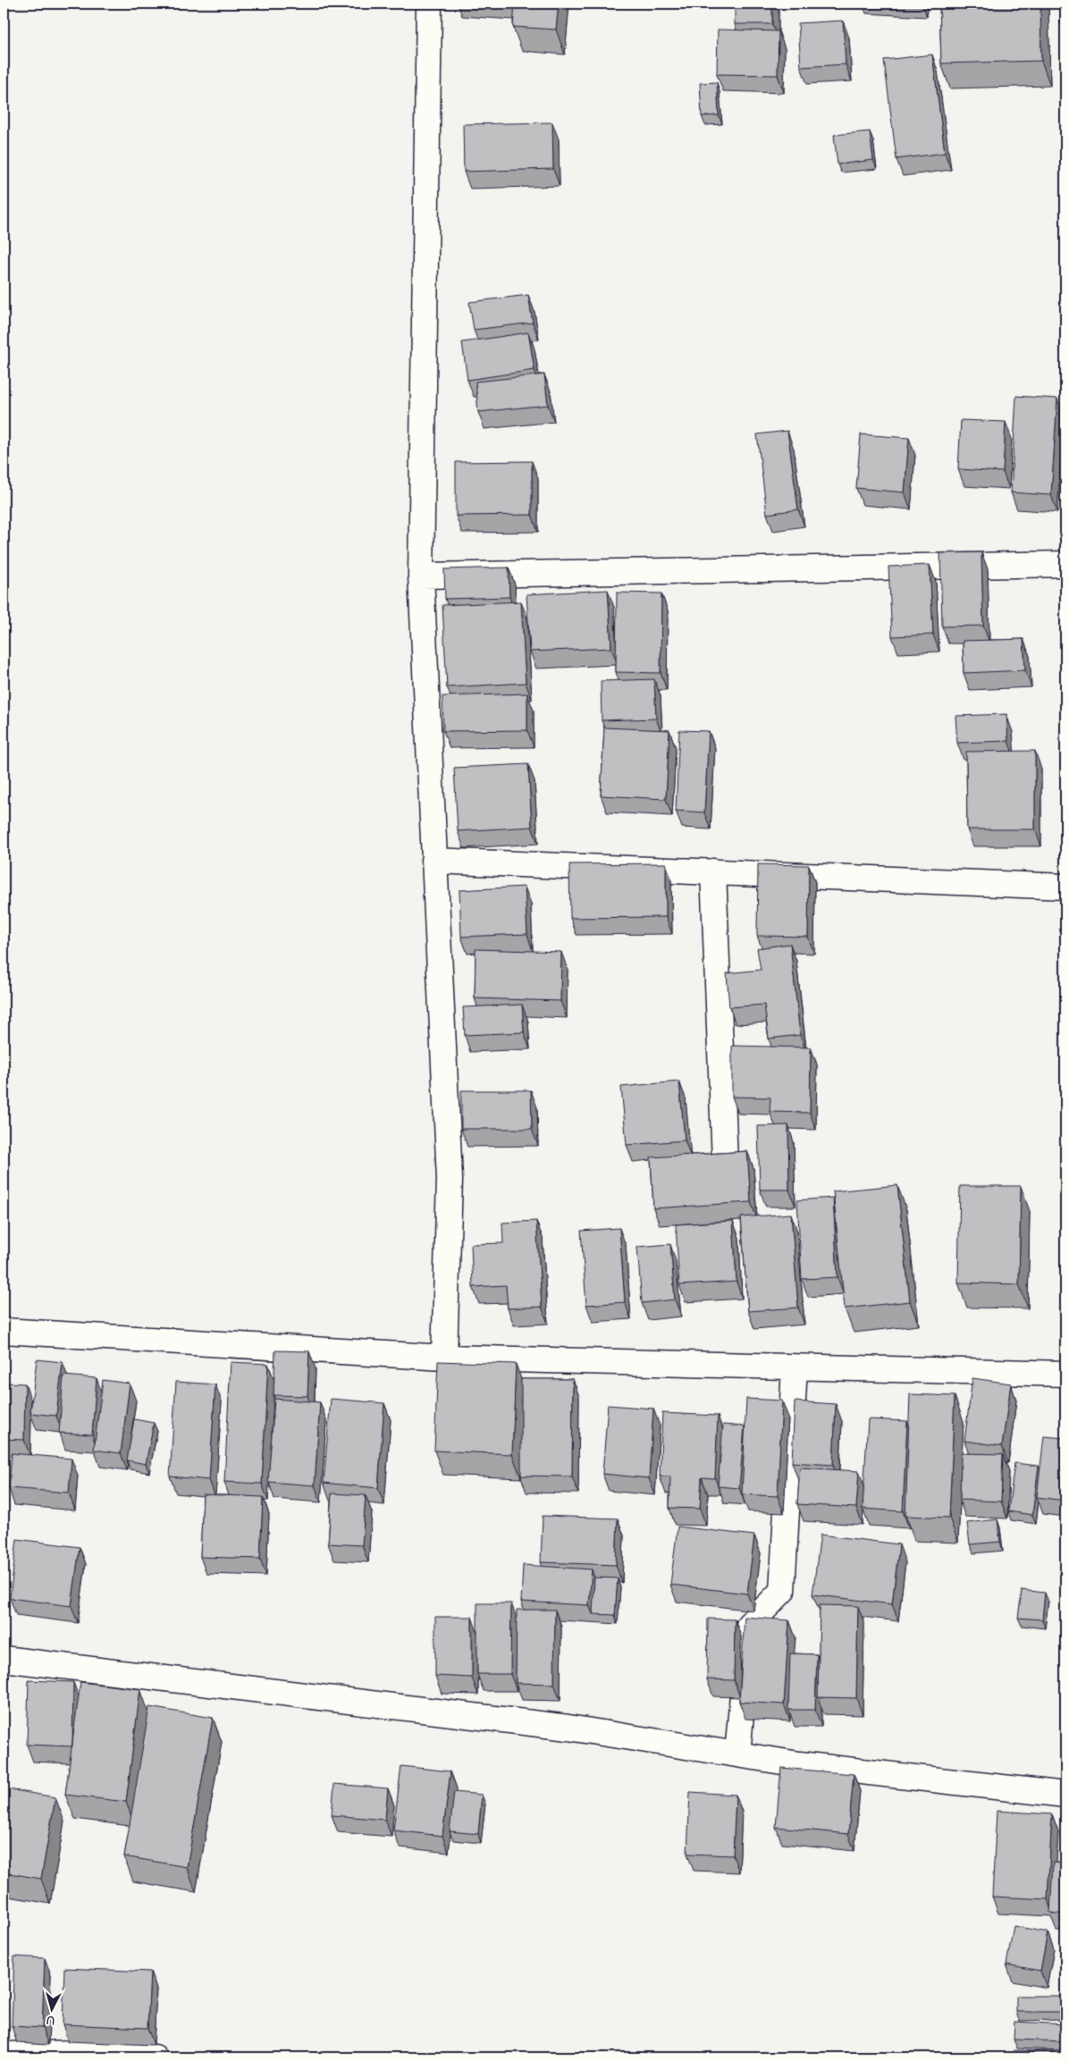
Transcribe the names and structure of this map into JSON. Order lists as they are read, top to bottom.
{
  "north": "bottom"
}
